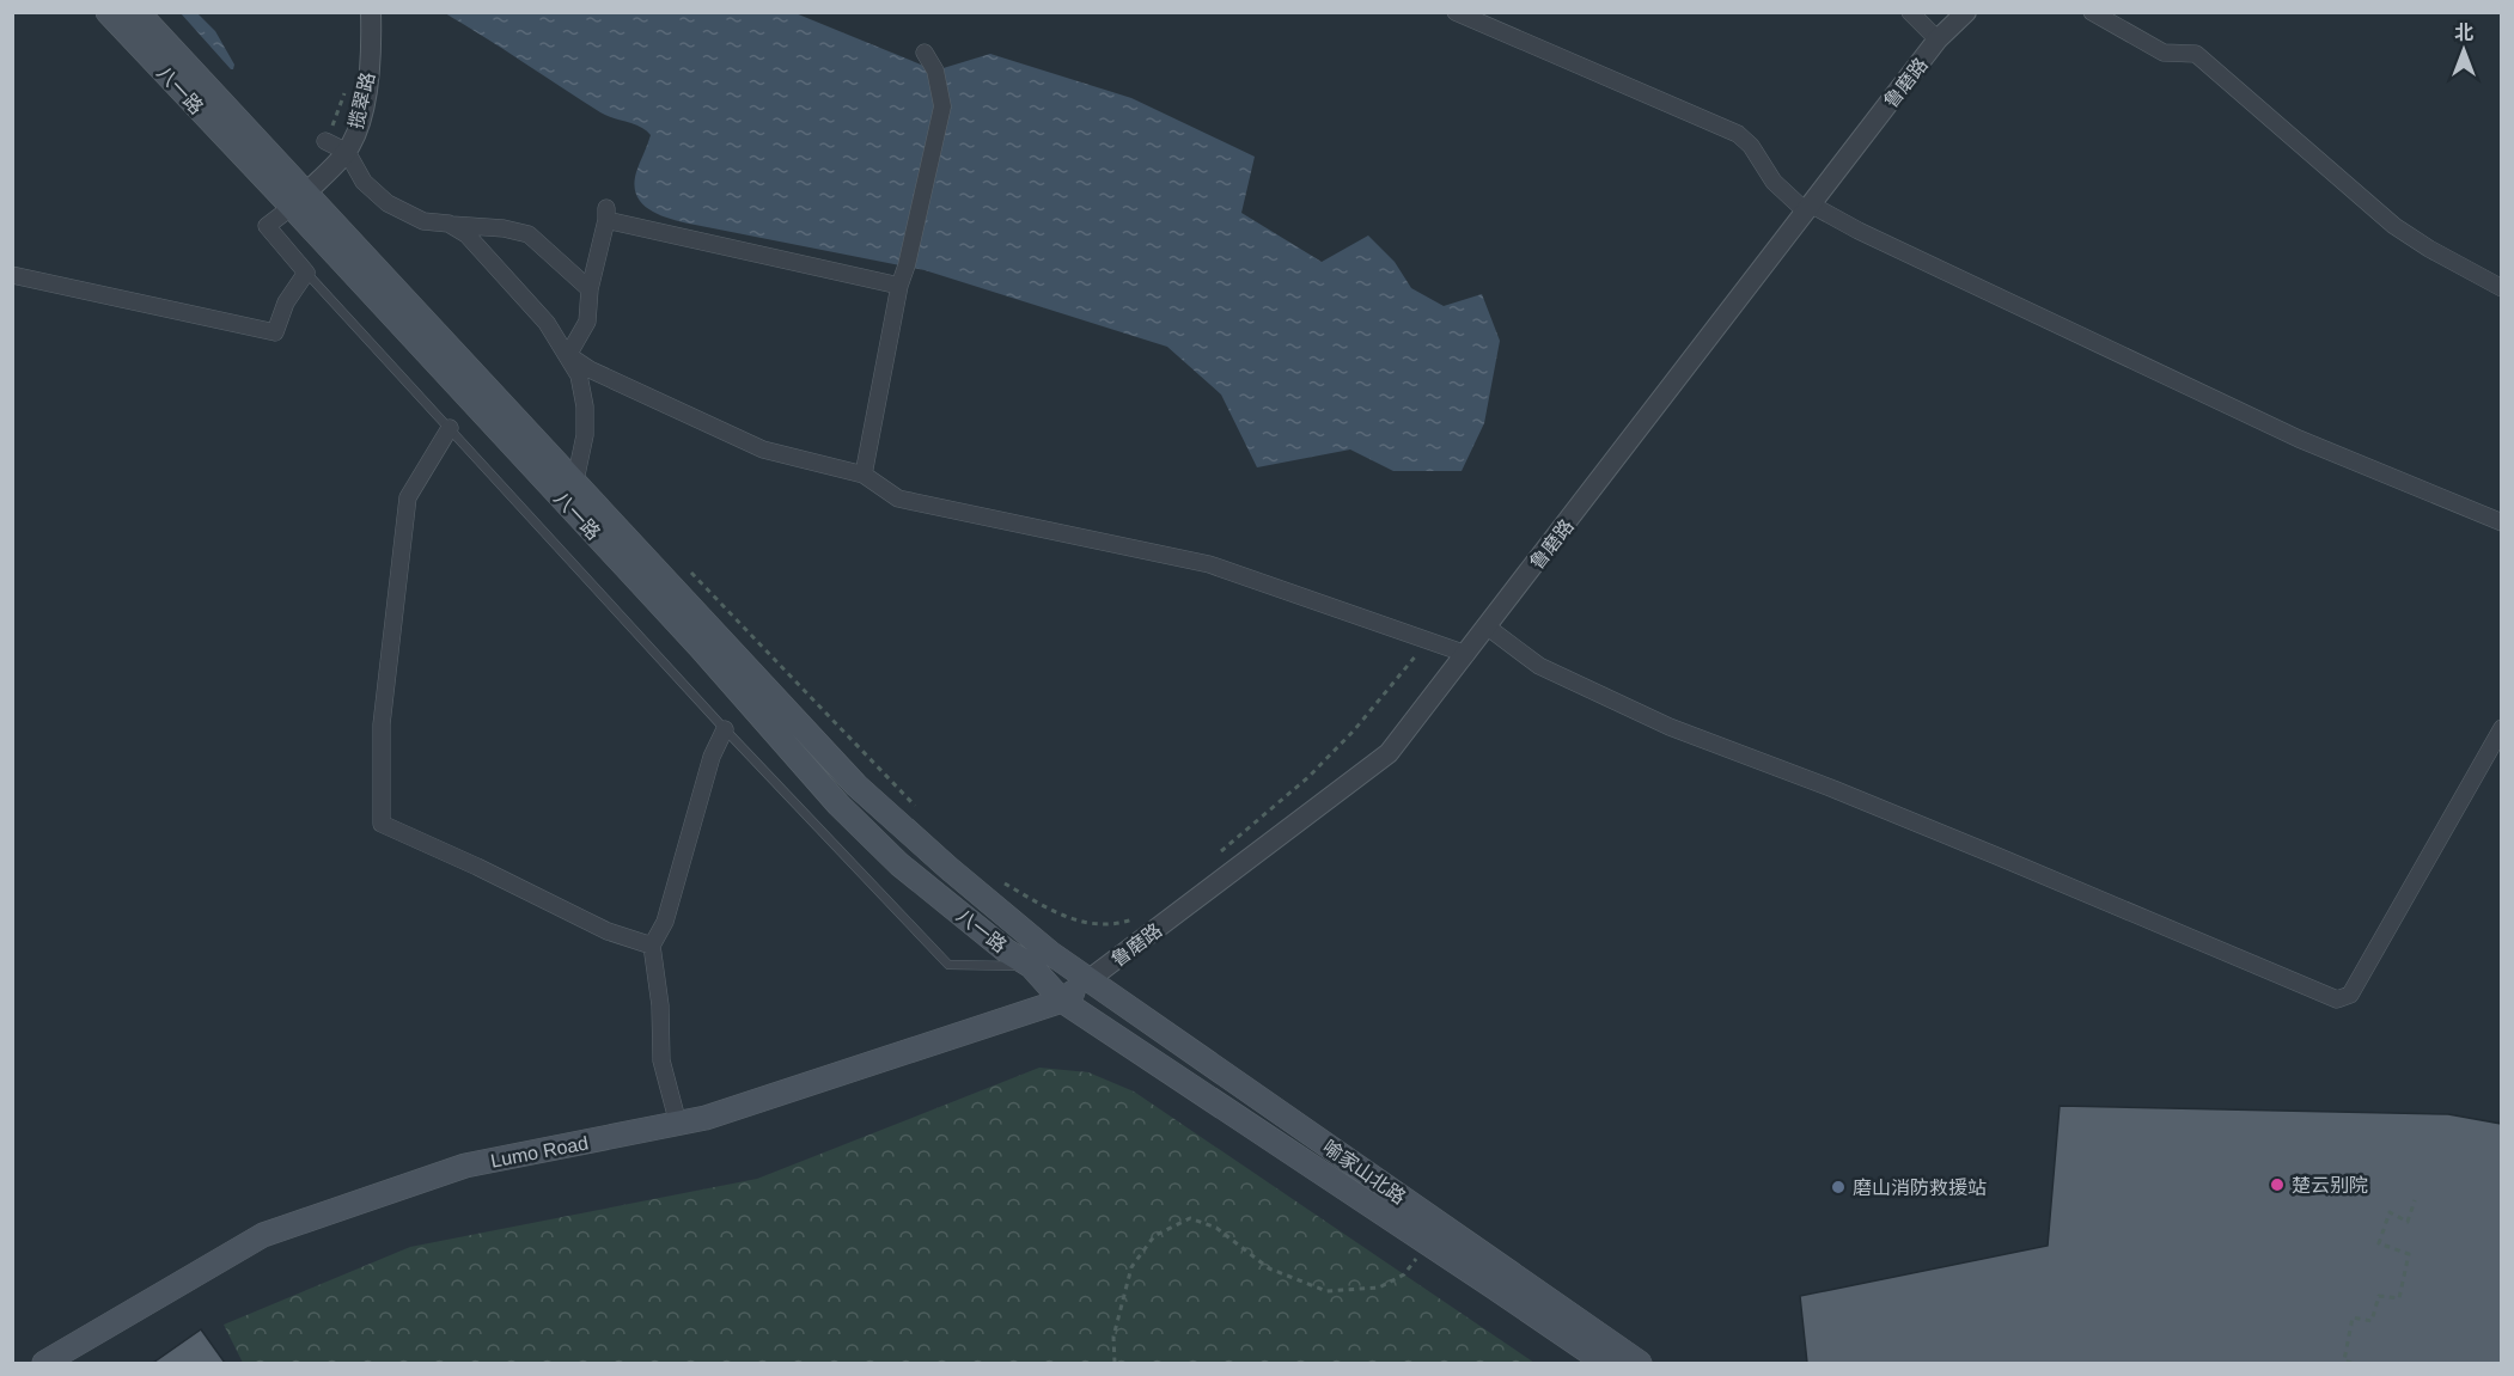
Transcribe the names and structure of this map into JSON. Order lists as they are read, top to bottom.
{
  "streets": {
    "main road": [
      "鲁磨路",
      "八一路",
      "Lumo Road",
      "喻家山北路"
    ],
    "street": ["揽翠路"]
  },
  "crossings": [
    ["鲁磨路", "八一路"],
    ["鲁磨路", "Lumo Road"],
    ["鲁磨路", "喻家山北路"],
    ["八一路", "揽翠路"],
    ["八一路", "Lumo Road"],
    ["八一路", "喻家山北路"],
    ["Lumo Road", "喻家山北路"]
  ],
  "places": ["楚云别院", "磨山消防救援站"],
  "north": "top"
}
